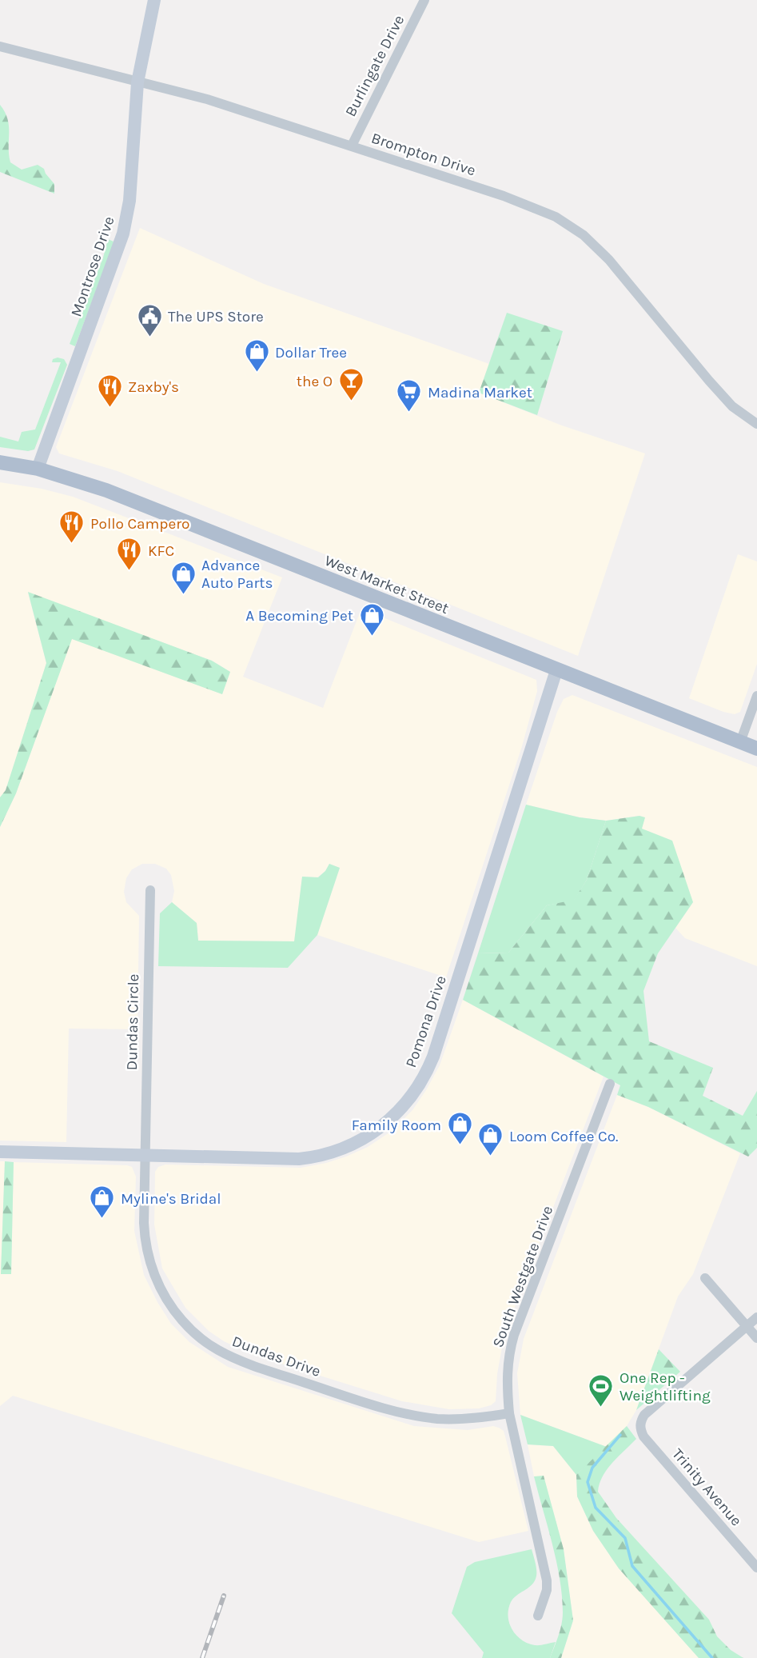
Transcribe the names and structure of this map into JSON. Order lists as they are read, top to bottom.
{
  "streets": {
    "main road": ["West Market Street"],
    "street": [
      "Burlingate Drive",
      "Brompton Drive",
      "Montrose Drive",
      "Pomona Drive",
      "Dundas Circle",
      "South Westgate Drive",
      "Dundas Drive",
      "Trinity Avenue"
    ]
  },
  "crossings": [
    ["Burlingate Drive", "Brompton Drive"],
    ["Brompton Drive", "Montrose Drive"],
    ["Montrose Drive", "West Market Street"],
    ["West Market Street", "Pomona Drive"],
    ["Pomona Drive", "Dundas Circle"],
    ["Pomona Drive", "Dundas Drive"],
    ["Dundas Circle", "Dundas Drive"],
    ["South Westgate Drive", "Dundas Drive"]
  ],
  "places": {
    "public building": ["The UPS Store"],
    "shop": [
      "Dollar Tree",
      "Advance Auto Parts",
      "A Becoming Pet",
      "Family Room",
      "Loom Coffee Co.",
      "Myline's Bridal"
    ],
    "bar": ["the O"],
    "restaurant": ["Zaxby's", "Pollo Campero", "KFC"],
    "supermarket": ["Madina Market"],
    "sports": ["One Rep - Weightlifting"]
  }
}
